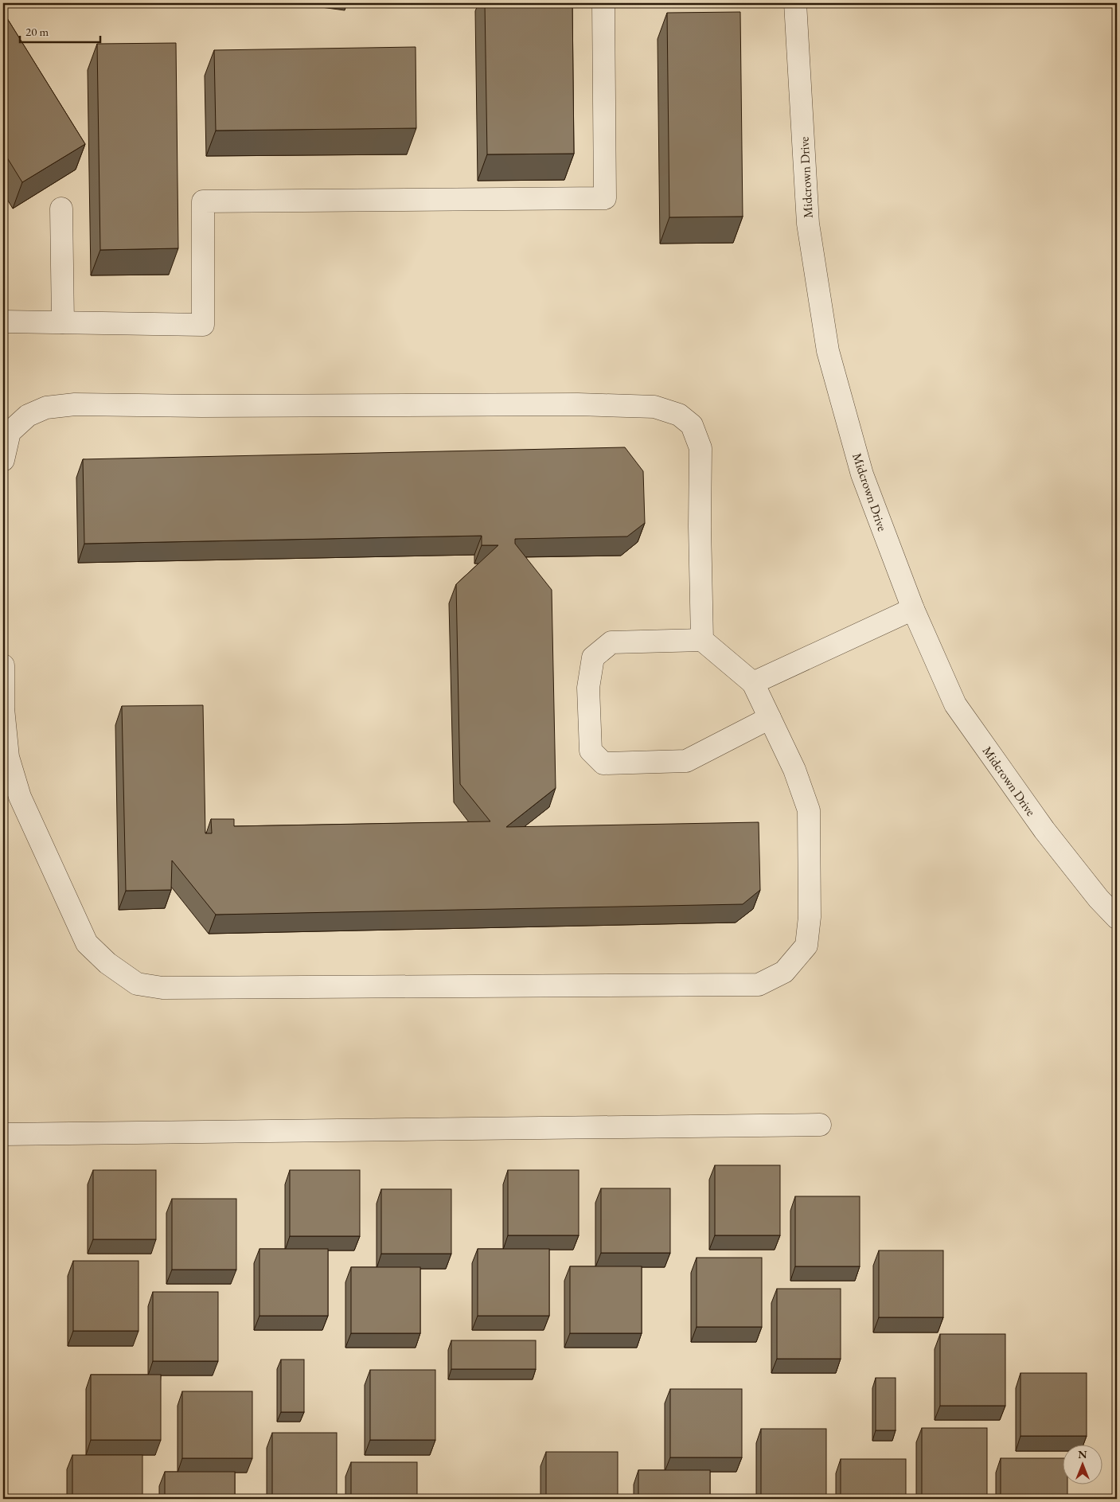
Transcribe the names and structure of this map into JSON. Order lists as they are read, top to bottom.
{
  "streets": {
    "street": ["Midcrown Drive"]
  },
  "scale_bar": "20 m",
  "north": "top"
}
